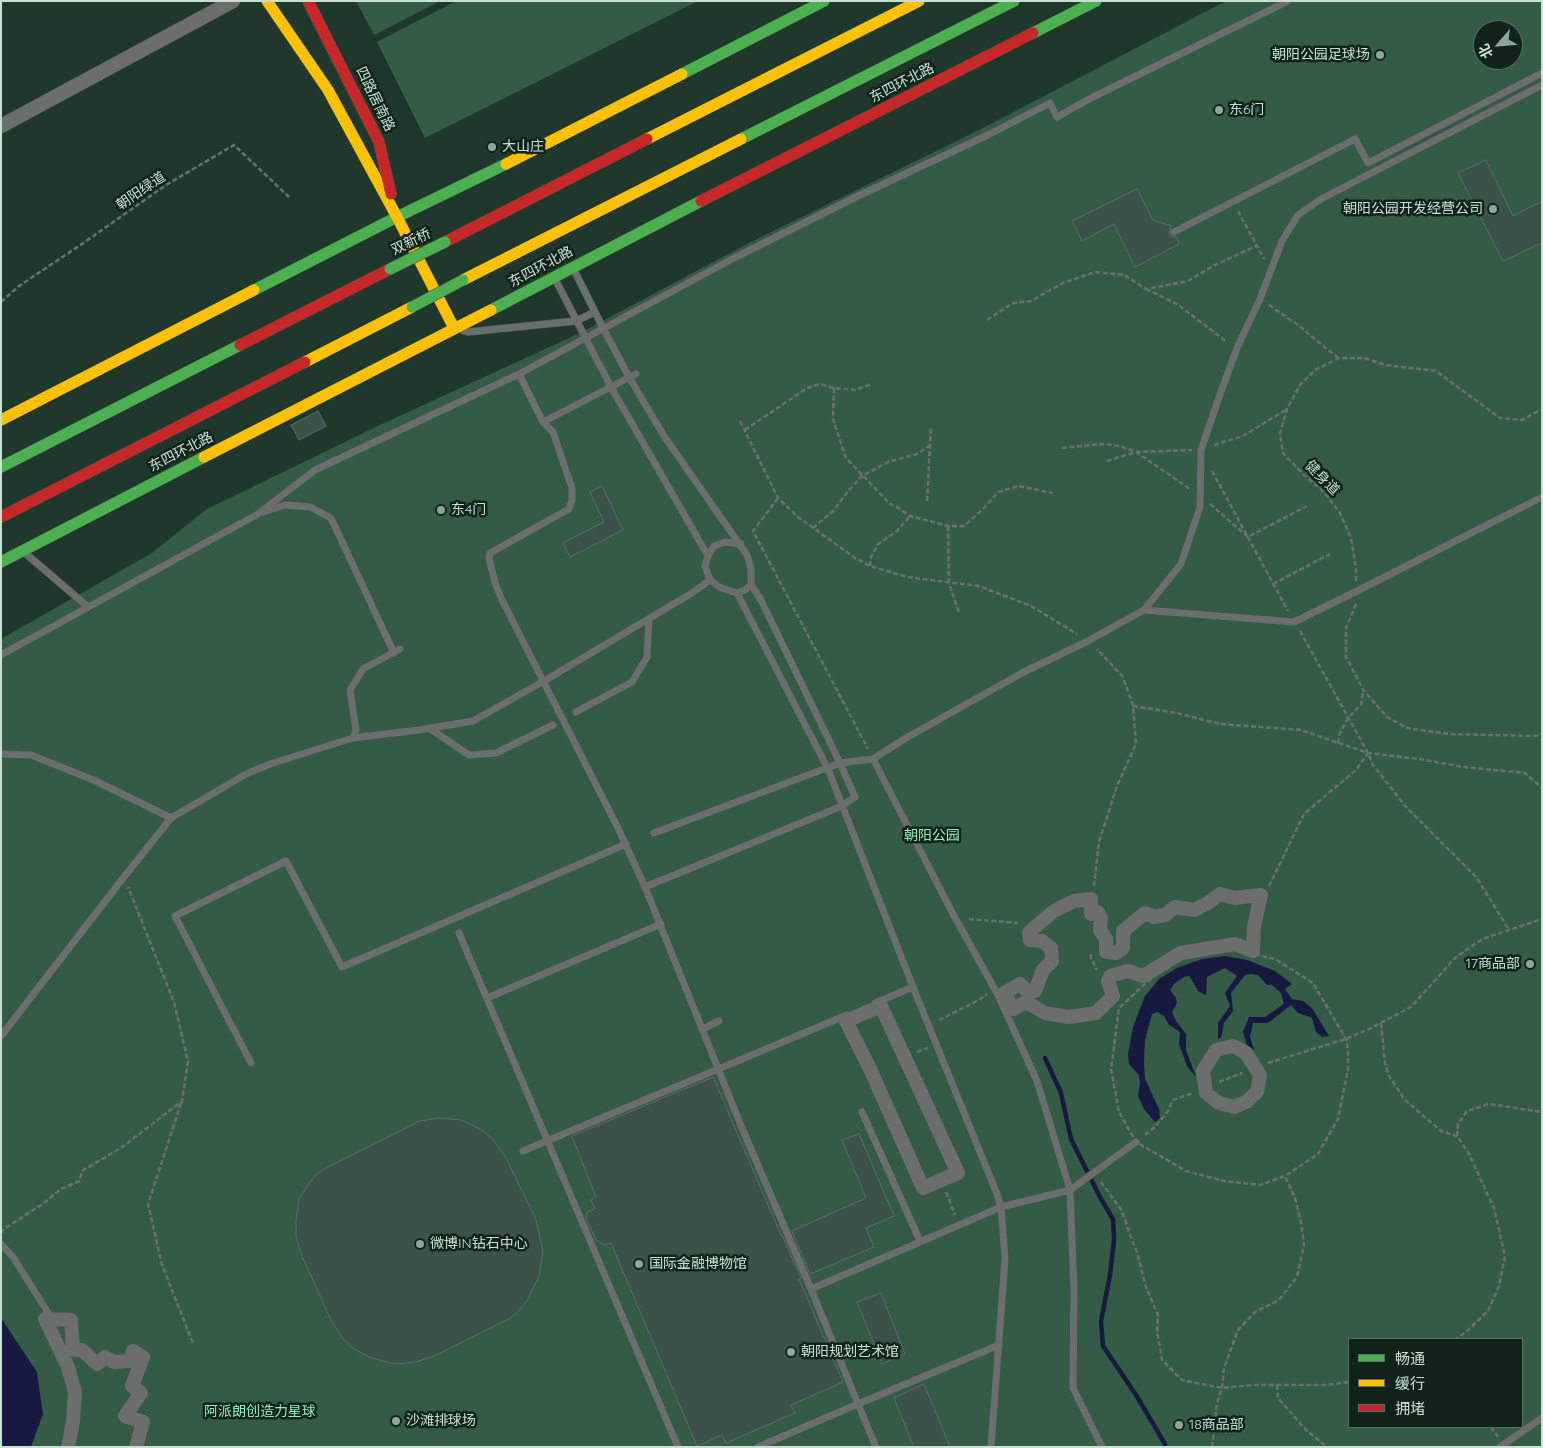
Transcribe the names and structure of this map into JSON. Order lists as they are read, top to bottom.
{
  "streets": {
    "main road": ["东四环北路", "四路居南路", "双新桥"],
    "path": ["朝阳绿道", "健身道"]
  },
  "parks": ["朝阳公园", "阿派朗创造力星球"],
  "places": [
    "朝阳公园足球场",
    "东6门",
    "大山庄",
    "朝阳公园开发经营公司",
    "东4门",
    "17商品部",
    "微博IN钻石中心",
    "国际金融博物馆",
    "朝阳规划艺术馆",
    "沙滩排球场",
    "18商品部"
  ],
  "legend": ["畅通", "缓行", "拥堵"],
  "north": "bottom left"
}
